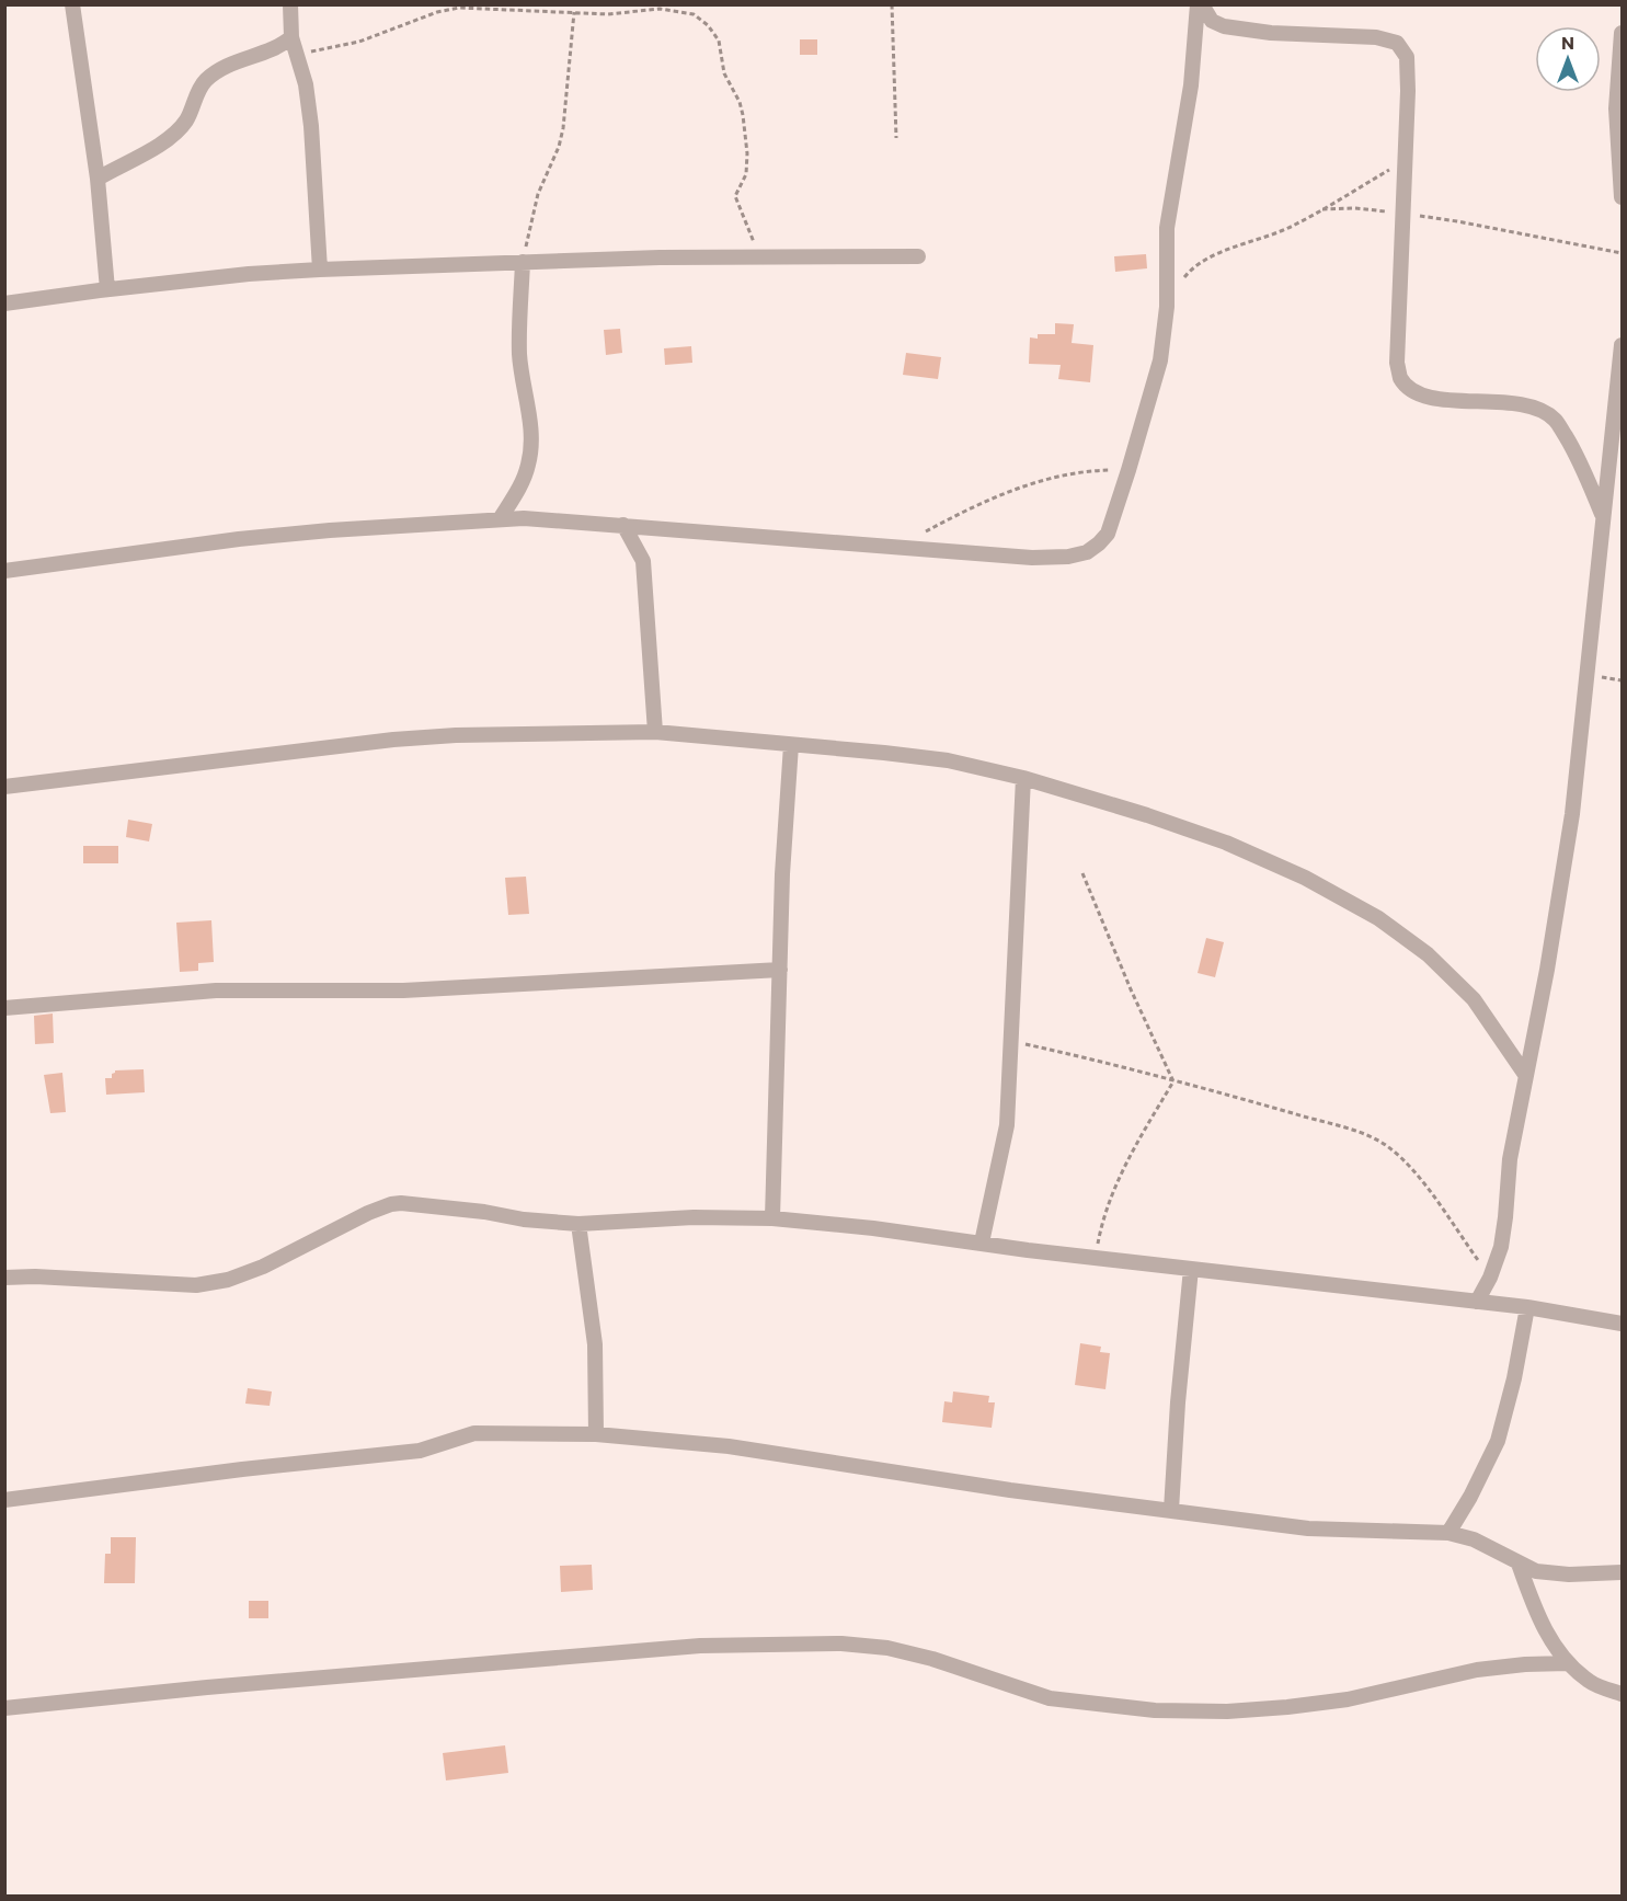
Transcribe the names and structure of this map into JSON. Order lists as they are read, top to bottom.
{
  "north": "top"
}
